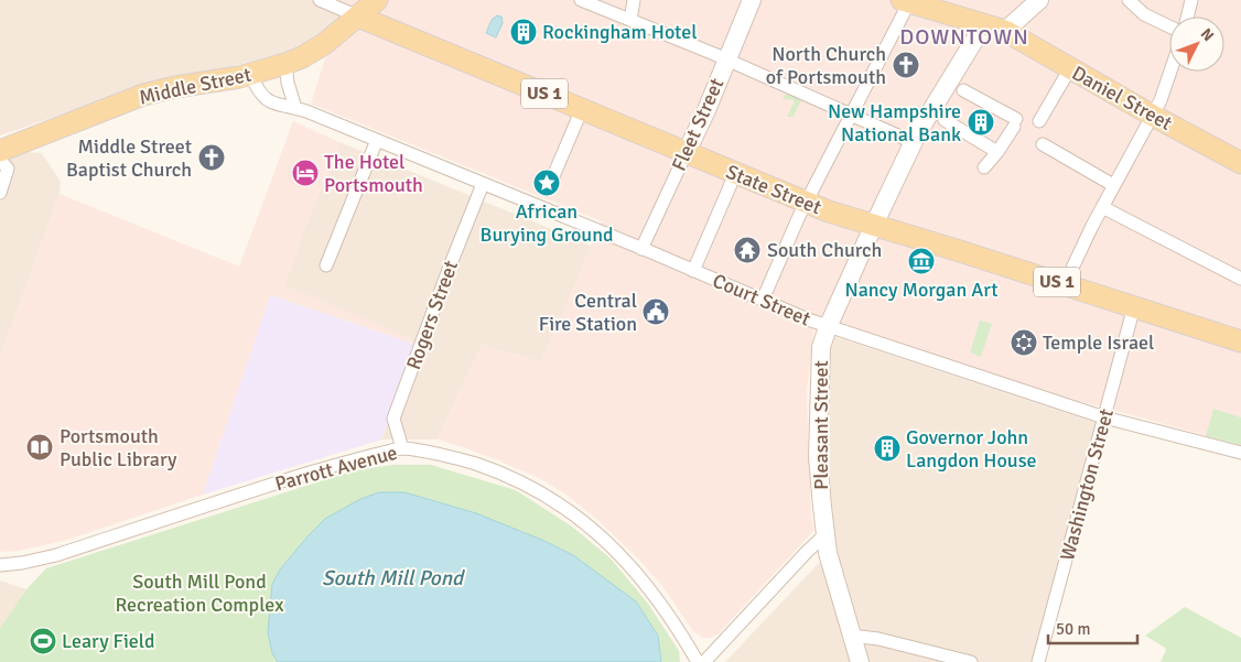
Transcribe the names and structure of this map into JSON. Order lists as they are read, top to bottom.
{
  "streets": {
    "main road": [
      "Middle Street",
      "US 1",
      "Daniel Street",
      "Fleet Street",
      "State Street",
      "Pleasant Street"
    ],
    "street": [
      "Court Street",
      "Rogers Street",
      "Parrott Avenue",
      "Washington Street"
    ]
  },
  "crossings": [
    ["Middle Street", "State Street"],
    ["Middle Street", "Court Street"],
    ["Daniel Street", "Pleasant Street"],
    ["Fleet Street", "State Street"],
    ["Fleet Street", "Court Street"],
    ["State Street", "Pleasant Street"],
    ["State Street", "Washington Street"],
    ["Court Street", "Rogers Street"],
    ["Court Street", "Pleasant Street"],
    ["Court Street", "Washington Street"],
    ["Rogers Street", "Parrott Avenue"]
  ],
  "districts": ["DOWNTOWN"],
  "water": ["South Mill Pond"],
  "parks": ["South Mill Pond Recreation Complex"],
  "places": {
    "building": ["Rockingham Hotel", "New Hampshire National Bank", "Governor John Langdon House"],
    "church": ["North Church of Portsmouth", "Middle Street Baptist Church"],
    "hotel": ["The Hotel Portsmouth"],
    "place": ["African Burying Ground"],
    "temple": ["South Church"],
    "museum": ["Nancy Morgan Art"],
    "public building": ["Central Fire Station"],
    "synagogue": ["Temple Israel"],
    "library": ["Portsmouth Public Library"],
    "sports": ["Leary Field"]
  },
  "scale_bar": "50 m",
  "north": "top right"
}
